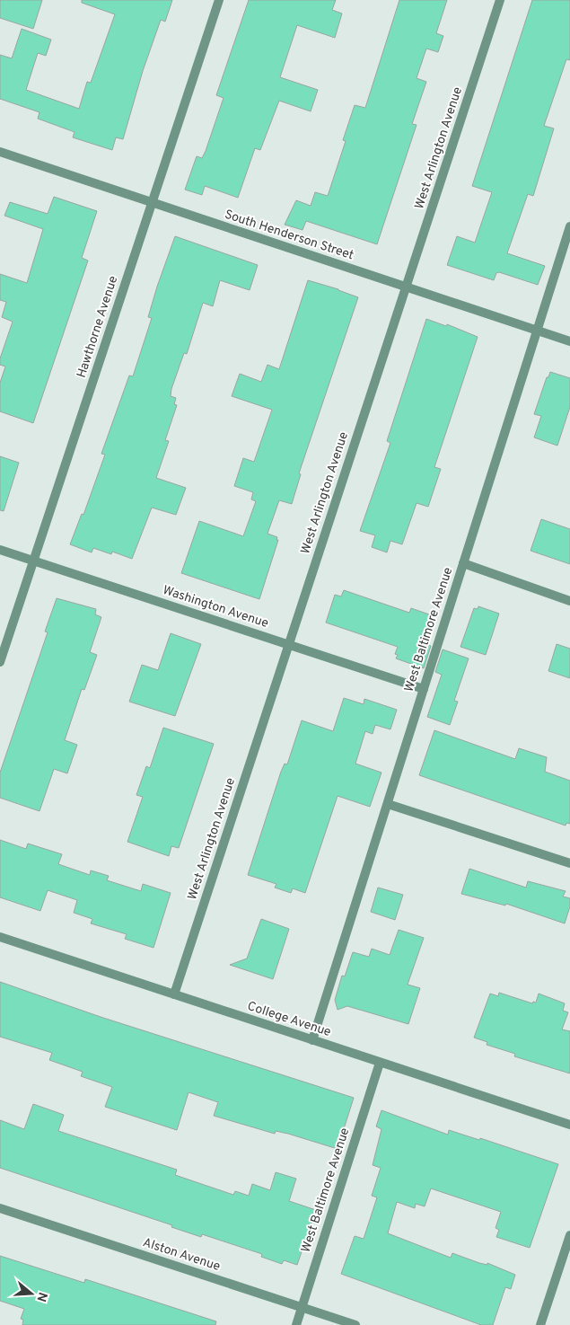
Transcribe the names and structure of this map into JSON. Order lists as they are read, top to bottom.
{
  "streets": {
    "street": [
      "West Arlington Avenue",
      "South Henderson Street",
      "Hawthorne Avenue",
      "Washington Avenue",
      "West Baltimore Avenue",
      "College Avenue",
      "Alston Avenue"
    ]
  },
  "crossings": [
    ["West Arlington Avenue", "South Henderson Street"],
    ["West Arlington Avenue", "Washington Avenue"],
    ["West Arlington Avenue", "College Avenue"],
    ["South Henderson Street", "Hawthorne Avenue"],
    ["South Henderson Street", "West Baltimore Avenue"],
    ["Hawthorne Avenue", "Washington Avenue"],
    ["Washington Avenue", "West Baltimore Avenue"],
    ["West Baltimore Avenue", "College Avenue"],
    ["West Baltimore Avenue", "Alston Avenue"]
  ],
  "north": "right"
}
